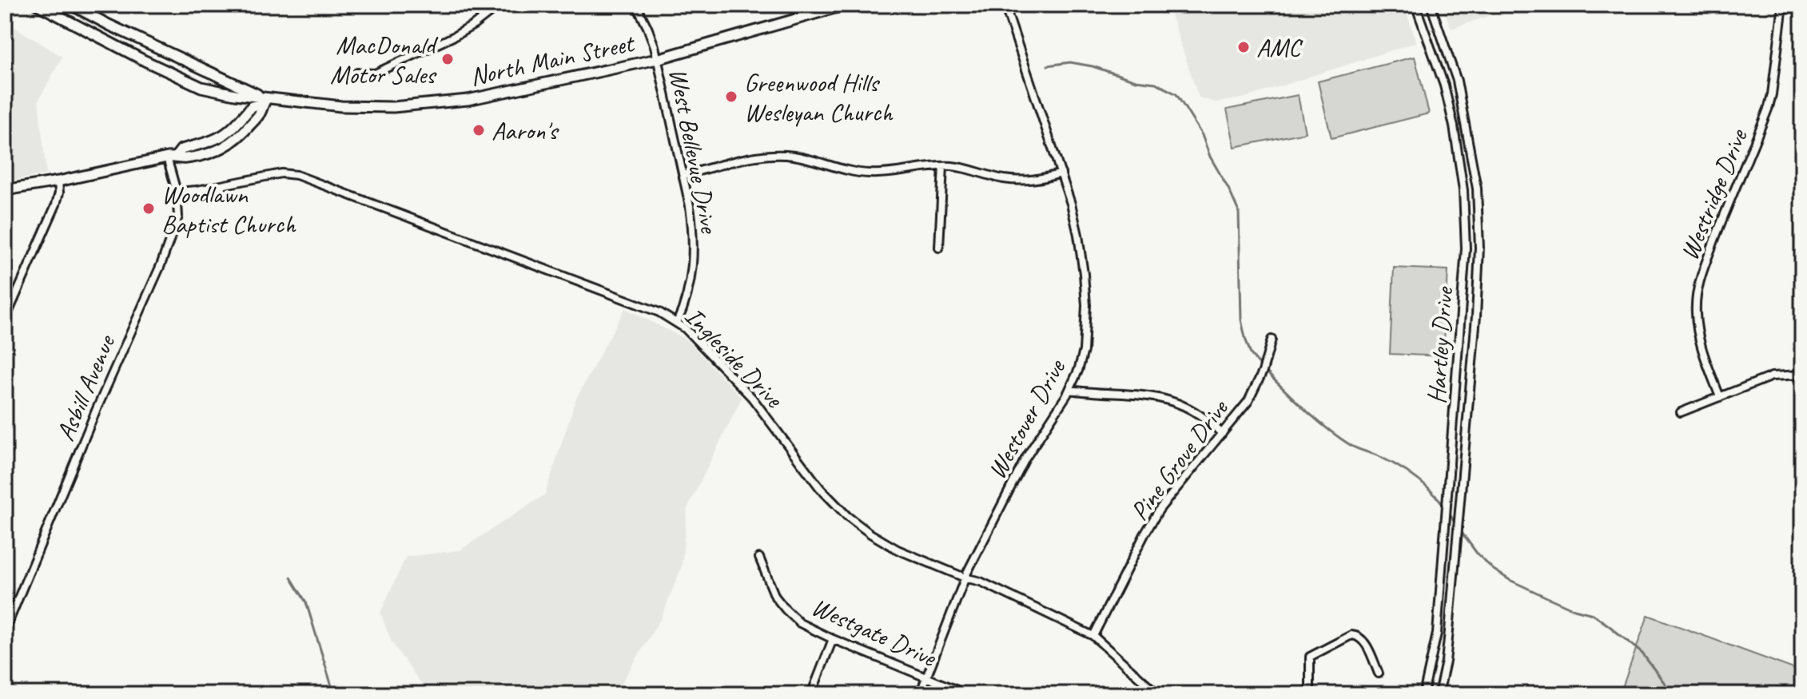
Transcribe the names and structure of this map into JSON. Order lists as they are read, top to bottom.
{
  "streets": {
    "main road": ["North Main Street"],
    "street": [
      "West Bellevue Drive",
      "Westridge Drive",
      "Hartley Drive",
      "Ingleside Drive",
      "Asbill Avenue",
      "Westover Drive",
      "Pine Grove Drive",
      "Westgate Drive"
    ]
  },
  "crossings": [
    ["North Main Street", "West Bellevue Drive"],
    ["West Bellevue Drive", "Ingleside Drive"],
    ["Ingleside Drive", "Asbill Avenue"],
    ["Ingleside Drive", "Westover Drive"],
    ["Ingleside Drive", "Pine Grove Drive"],
    ["Westover Drive", "Westgate Drive"]
  ],
  "places": [
    "AMC",
    "MacDonald Motor Sales",
    "Greenwood Hills Wesleyan Church",
    "Aaron's",
    "Woodlawn Baptist Church"
  ]
}
